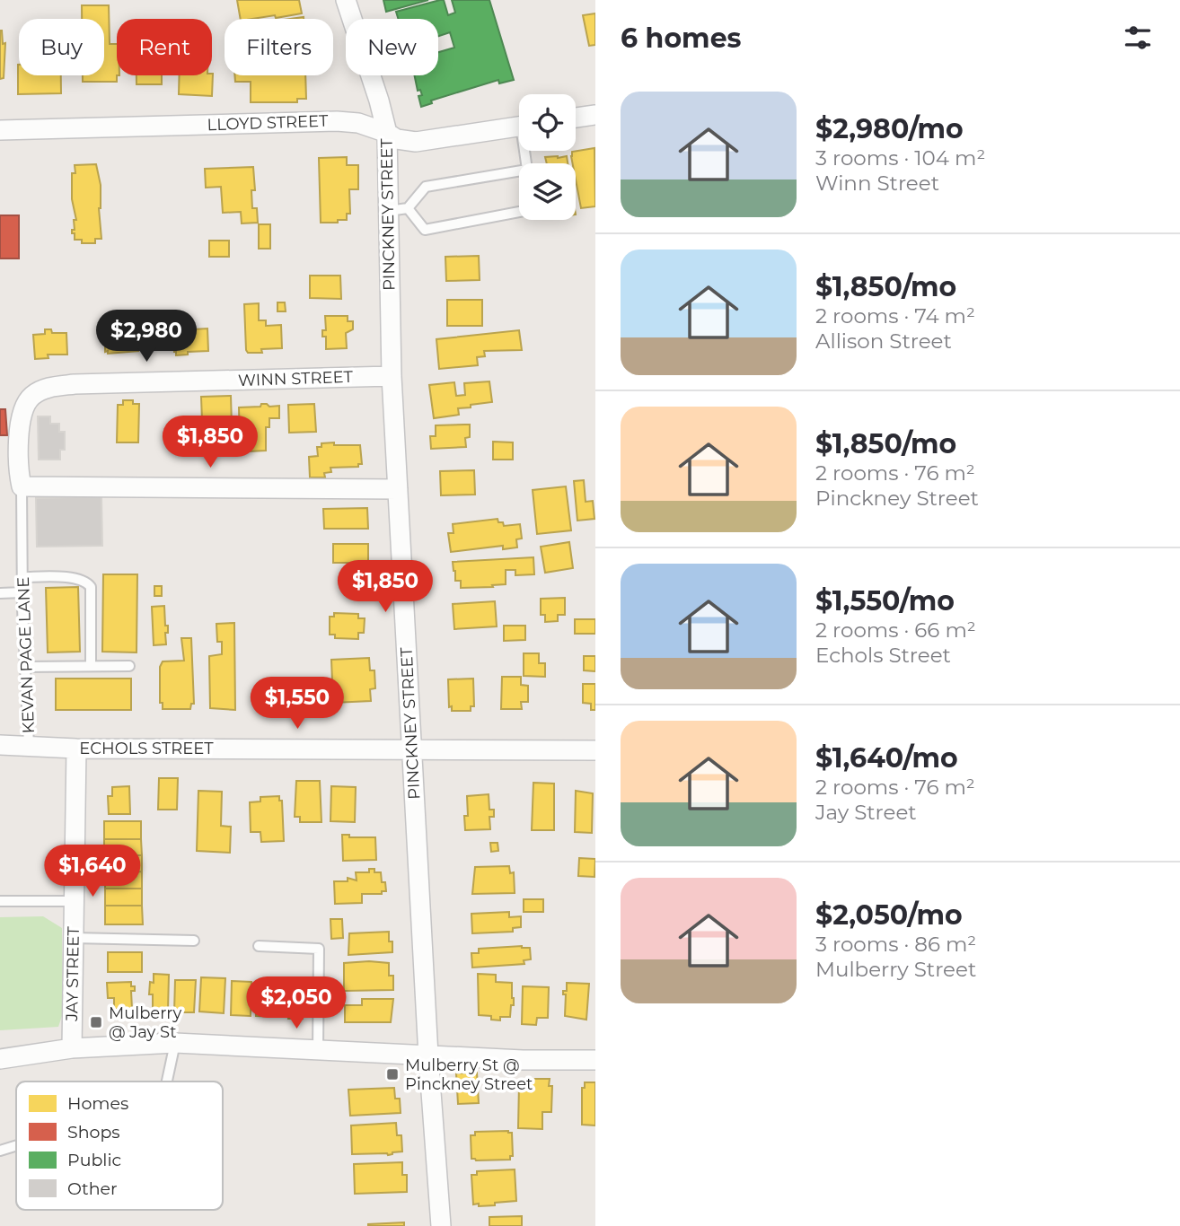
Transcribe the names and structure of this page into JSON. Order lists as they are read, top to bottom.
{
  "streets": {
    "street": [
      "LLOYD STREET",
      "PINCKNEY STREET",
      "WINN STREET",
      "ECHOLS STREET",
      "JAY STREET"
    ],
    "lane": ["KEVAN PAGE LANE"]
  },
  "crossings": [
    ["LLOYD STREET", "PINCKNEY STREET"],
    ["PINCKNEY STREET", "WINN STREET"],
    ["PINCKNEY STREET", "ECHOLS STREET"],
    ["WINN STREET", "KEVAN PAGE LANE"],
    ["KEVAN PAGE LANE", "ECHOLS STREET"],
    ["ECHOLS STREET", "JAY STREET"]
  ],
  "places": {
    "transit": ["Mulberry @ Jay St", "Mulberry St @ Pinckney Street"]
  },
  "legend": [
    "Homes",
    "Shops",
    "Public",
    "Other"
  ],
  "page": {
    "heading": "6 homes",
    "chip": [
      "Buy",
      "Rent",
      "Filters",
      "New"
    ],
    "list": [
      {
        "name": "$2,980/mo",
        "note": "3 rooms · 104 m² · Winn Street"
      },
      {
        "name": "$1,850/mo",
        "note": "2 rooms · 74 m² · Allison Street"
      },
      {
        "name": "$1,850/mo",
        "note": "2 rooms · 76 m² · Pinckney Street"
      },
      {
        "name": "$1,550/mo",
        "note": "2 rooms · 66 m² · Echols Street"
      },
      {
        "name": "$1,640/mo",
        "note": "2 rooms · 76 m² · Jay Street"
      },
      {
        "name": "$2,050/mo",
        "note": "3 rooms · 86 m² · Mulberry Street"
      }
    ],
    "price": [
      "$2,980",
      "$1,850",
      "$1,850",
      "$1,550",
      "$1,640",
      "$2,050"
    ]
  }
}
